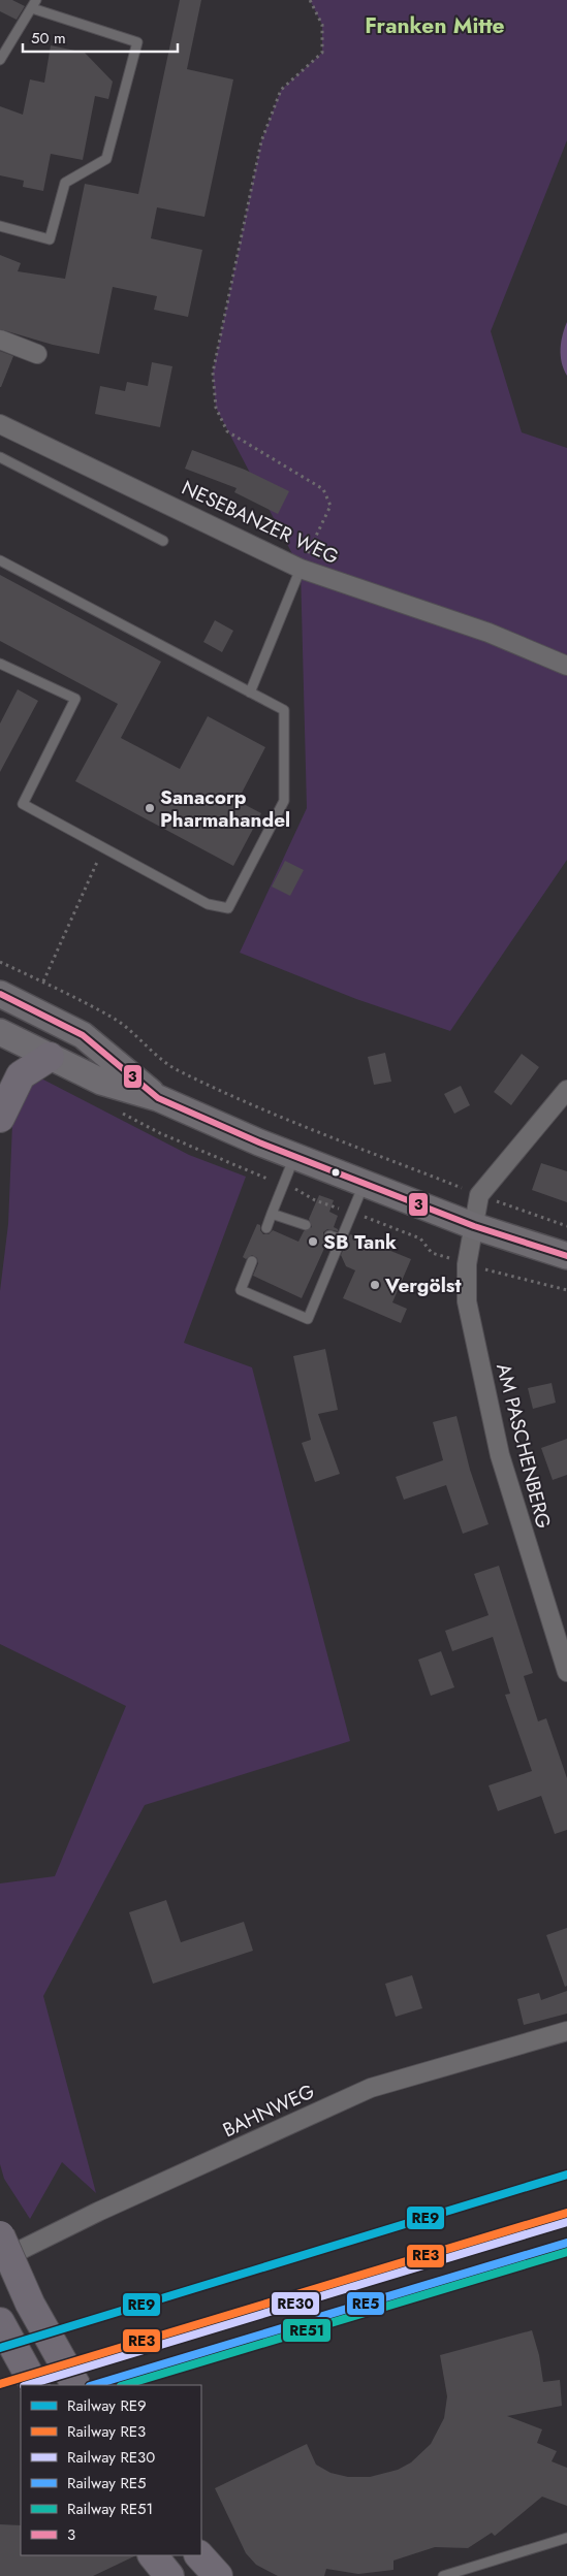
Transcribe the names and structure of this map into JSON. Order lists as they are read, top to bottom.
{
  "streets": {
    "street": ["NESEBANZER WEG", "AM PASCHENBERG", "BAHNWEG"]
  },
  "districts": ["Franken Mitte"],
  "places": ["Sanacorp Pharmahandel", "SB Tank", "Vergölst"],
  "lines": [
    "transit line 3",
    "rail line RE9",
    "rail line RE3",
    "rail line RE30",
    "rail line RE5",
    "rail line RE51"
  ],
  "legend": [
    "Railway RE9",
    "Railway RE3",
    "Railway RE30",
    "Railway RE5",
    "Railway RE51",
    "3"
  ],
  "scale_bar": "50 m"
}
